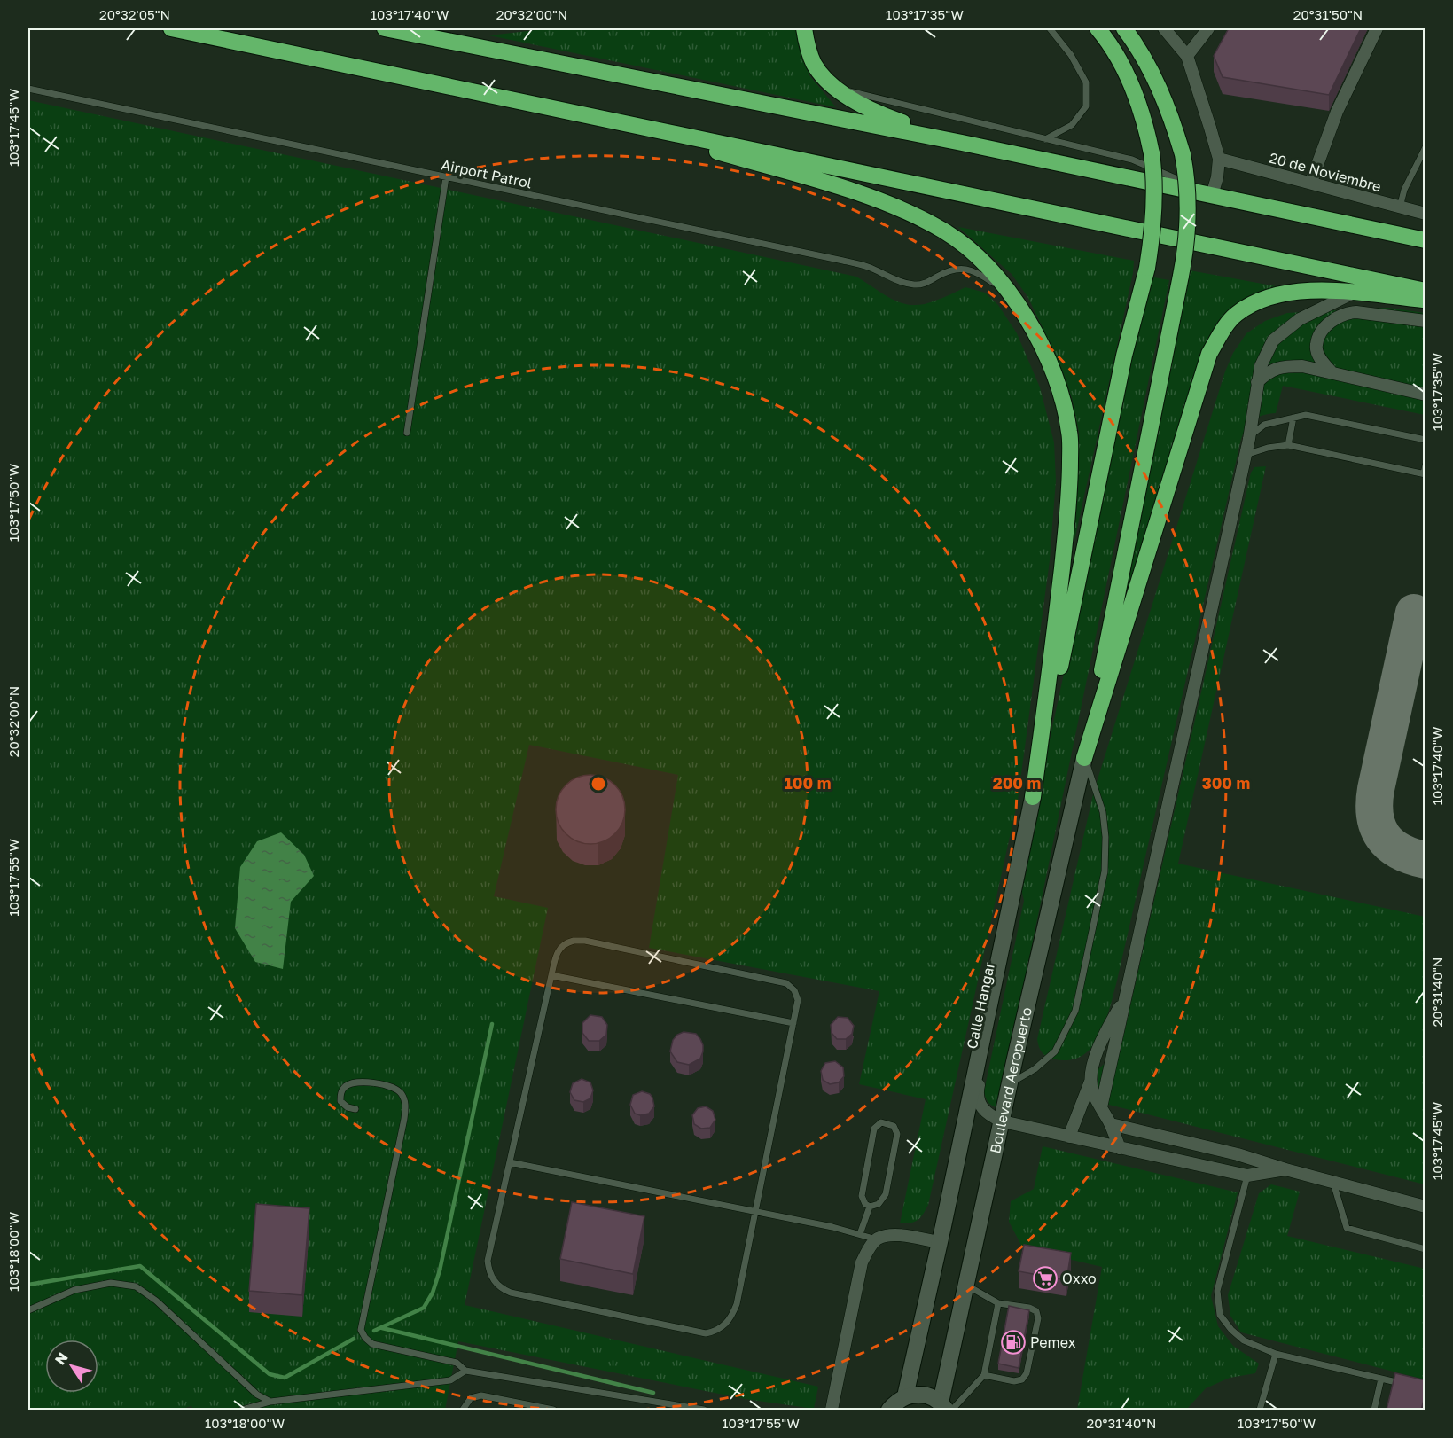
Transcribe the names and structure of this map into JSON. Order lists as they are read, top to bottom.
{
  "streets": {
    "street": ["20 de Noviembre", "Calle Hangar", "Boulevard Aeropuerto"],
    "lane": ["Airport Patrol"]
  },
  "crossings": [
    ["Calle Hangar", "Boulevard Aeropuerto"]
  ],
  "places": {
    "supermarket": ["Oxxo"],
    "fuel station": ["Pemex"]
  },
  "north": "top left",
  "coordinates": [
    "20°32'05\"N",
    "103°17'40\"W",
    "20°32'00\"N",
    "103°17'35\"W",
    "20°31'50\"N",
    "103°17'45\"W",
    "103°17'50\"W",
    "103°17'55\"W",
    "20°31'40\"N",
    "103°18'00\"W"
  ],
  "rings": ["100 m", "200 m", "300 m"]
}
